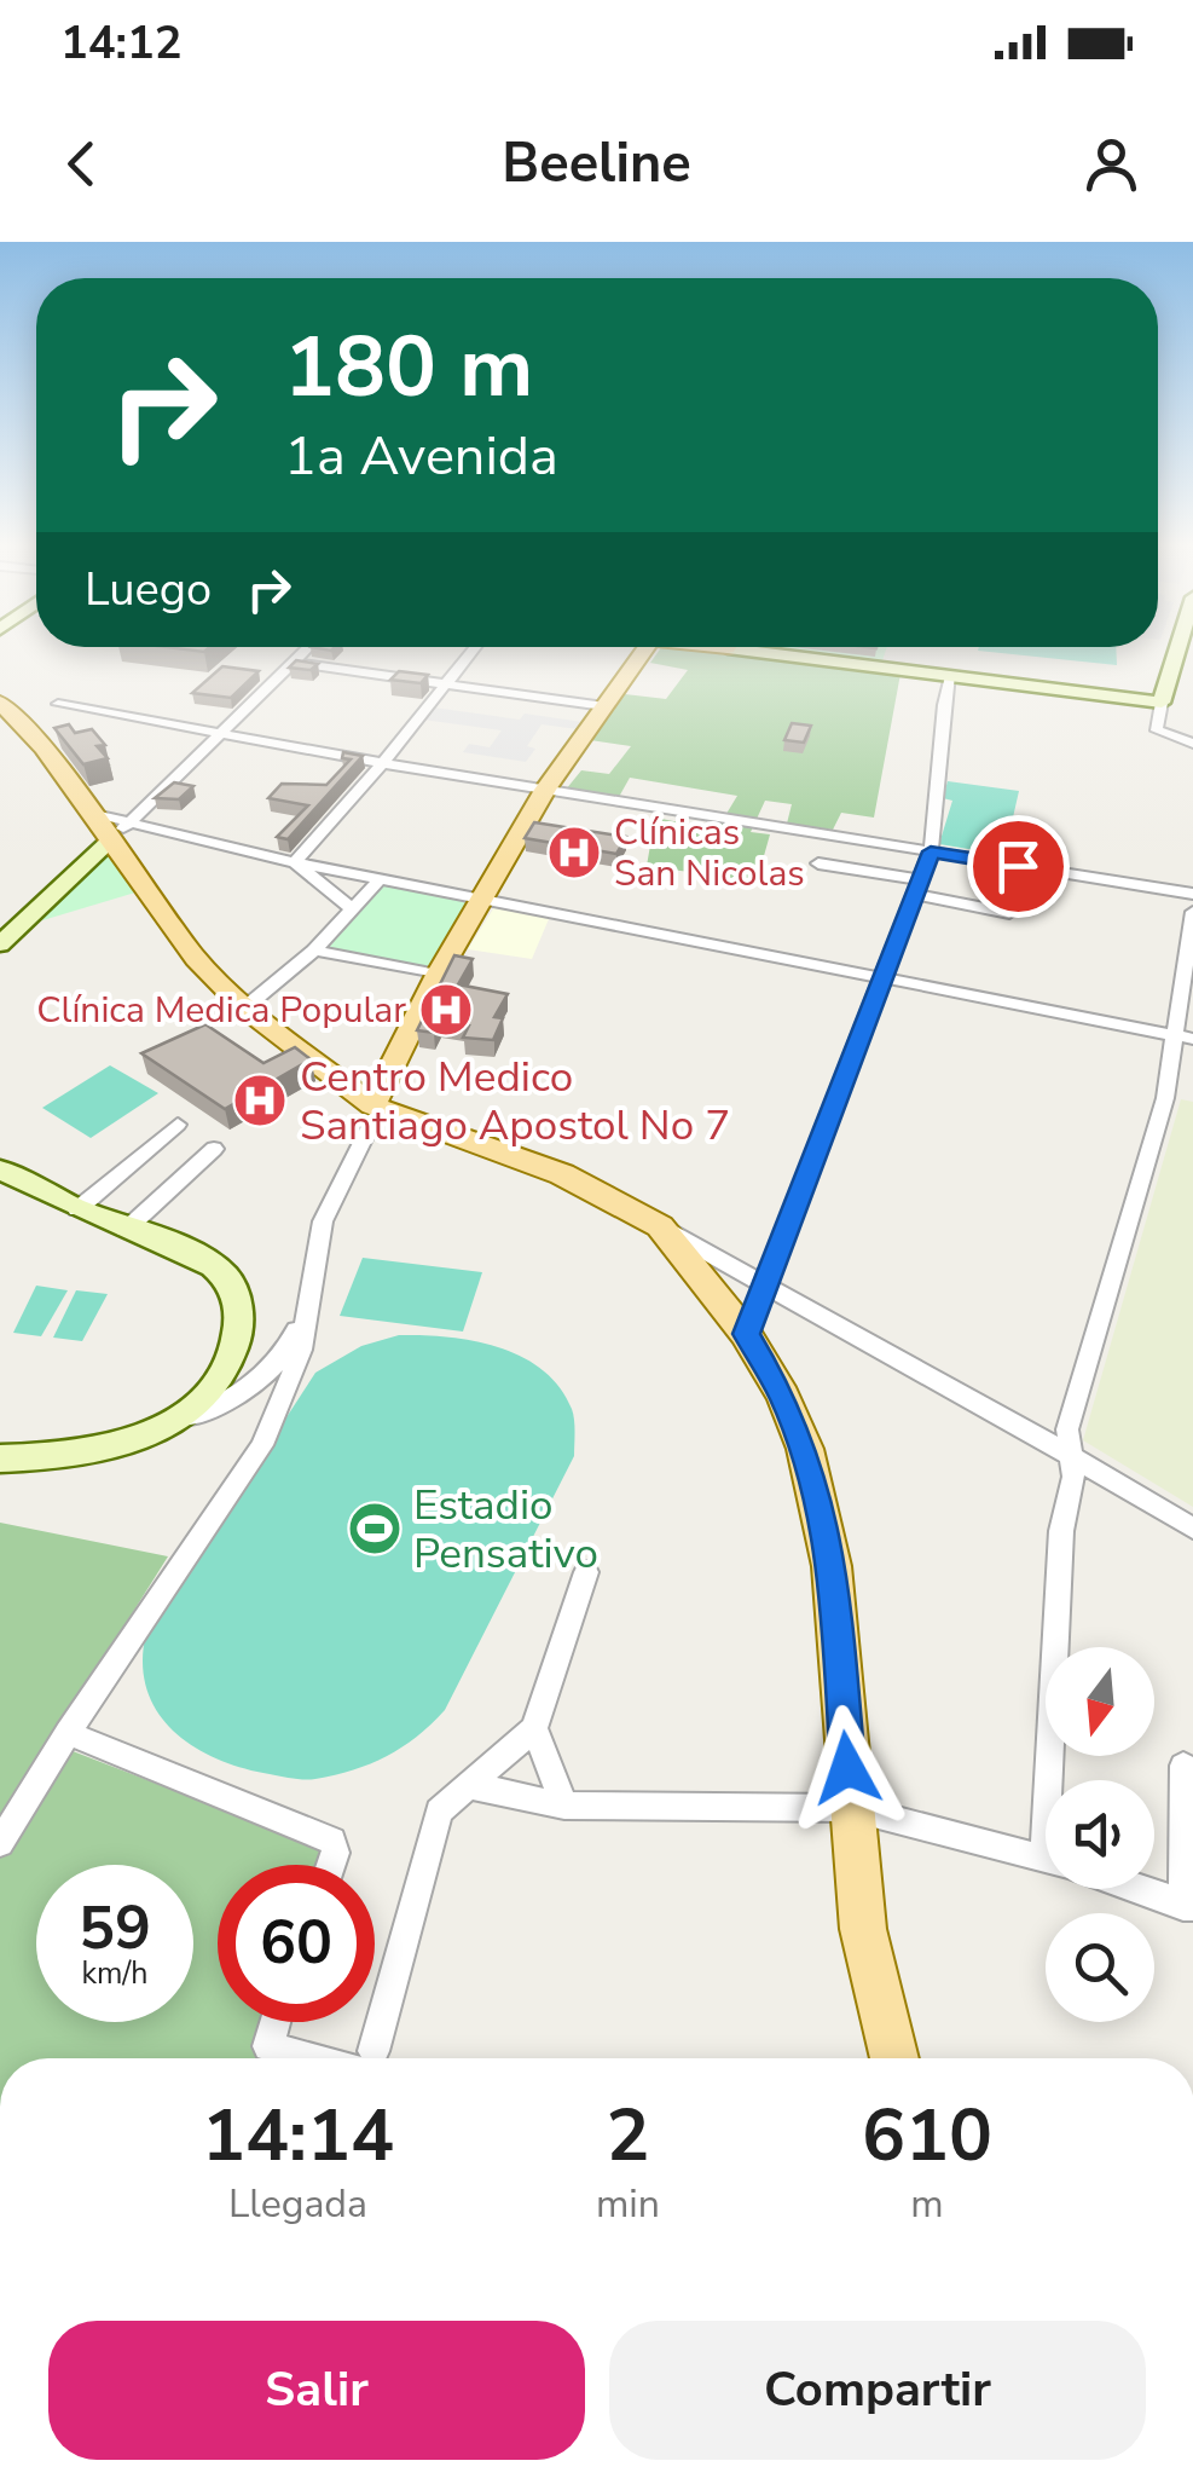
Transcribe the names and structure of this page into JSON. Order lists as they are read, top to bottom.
{
  "places": {
    "hospital": ["Clínicas San Nicolas", "Clínica Medica Popular", "Centro Medico Santiago Apostol No 7"],
    "sports": ["Estadio Pensativo"]
  },
  "north": "bottom",
  "page": {
    "status": "14:12",
    "header": "Beeline",
    "turn": ["180 m", "1a Avenida"],
    "then": "Luego",
    "speed": "59 km/h",
    "limit": "60",
    "eta": [
      "14:14",
      "Llegada",
      "2",
      "min",
      "610",
      "m"
    ],
    "buttons": ["Salir", "Compartir"]
  }
}
